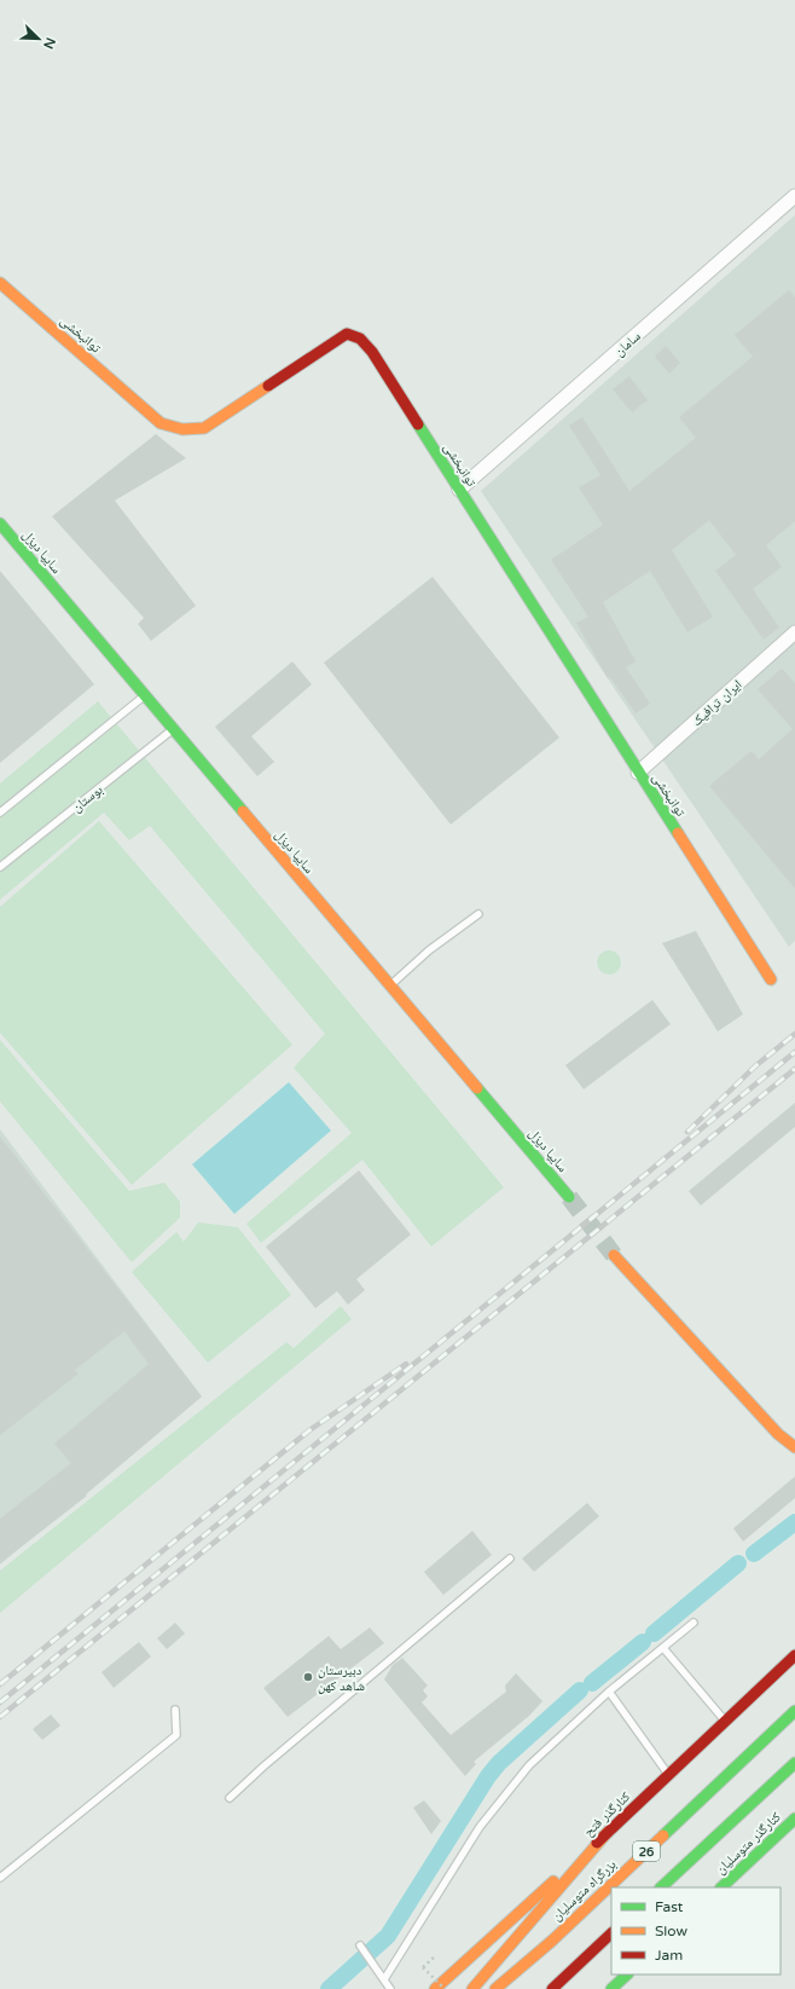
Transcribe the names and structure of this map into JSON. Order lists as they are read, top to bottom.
{
  "streets": {
    "main road": [
      "توانبخشی",
      "سایپا دیزل",
      "کنارگذر فتح",
      "کنارگذر متوسلیان",
      "26",
      "بزرگراه متوسلیان"
    ],
    "street": ["سامان", "ایران ترافیک"],
    "lane": ["بوستان"]
  },
  "crossings": [
    ["توانبخشی", "سامان"],
    ["توانبخشی", "ایران ترافیک"],
    ["سایپا دیزل", "بوستان"]
  ],
  "places": ["دبیرستان شاهد کهن"],
  "legend": ["Fast", "Slow", "Jam"],
  "north": "bottom right"
}
